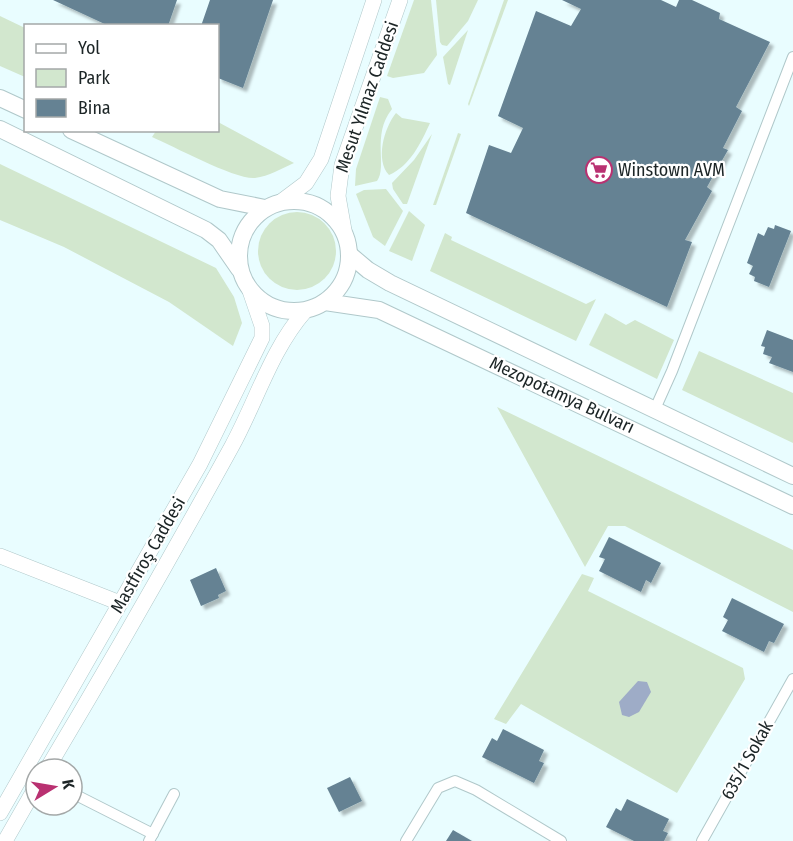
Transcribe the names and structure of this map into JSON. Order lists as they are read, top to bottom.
{
  "streets": {
    "main road": ["Mesut Yılmaz Caddesi", "Mezopotamya Bulvarı", "Mastfıroş Caddesi"],
    "street": ["635/1 Sokak"]
  },
  "crossings": [
    ["Mesut Yılmaz Caddesi", "Mezopotamya Bulvarı"],
    ["Mesut Yılmaz Caddesi", "Mastfıroş Caddesi"],
    ["Mezopotamya Bulvarı", "Mastfıroş Caddesi"]
  ],
  "places": {
    "supermarket": ["Winstown AVM"]
  },
  "legend": ["Yol", "Park", "Bina"],
  "north": "right"
}
